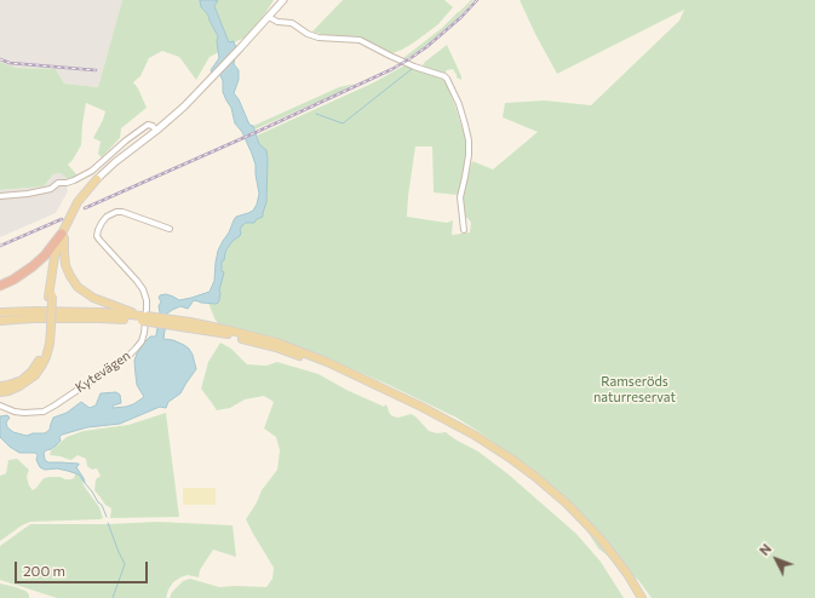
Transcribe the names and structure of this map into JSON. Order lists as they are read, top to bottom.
{
  "streets": {
    "street": ["Kytevägen"]
  },
  "parks": ["Ramseröds naturreservat"],
  "scale_bar": "200 m",
  "north": "top left"
}
